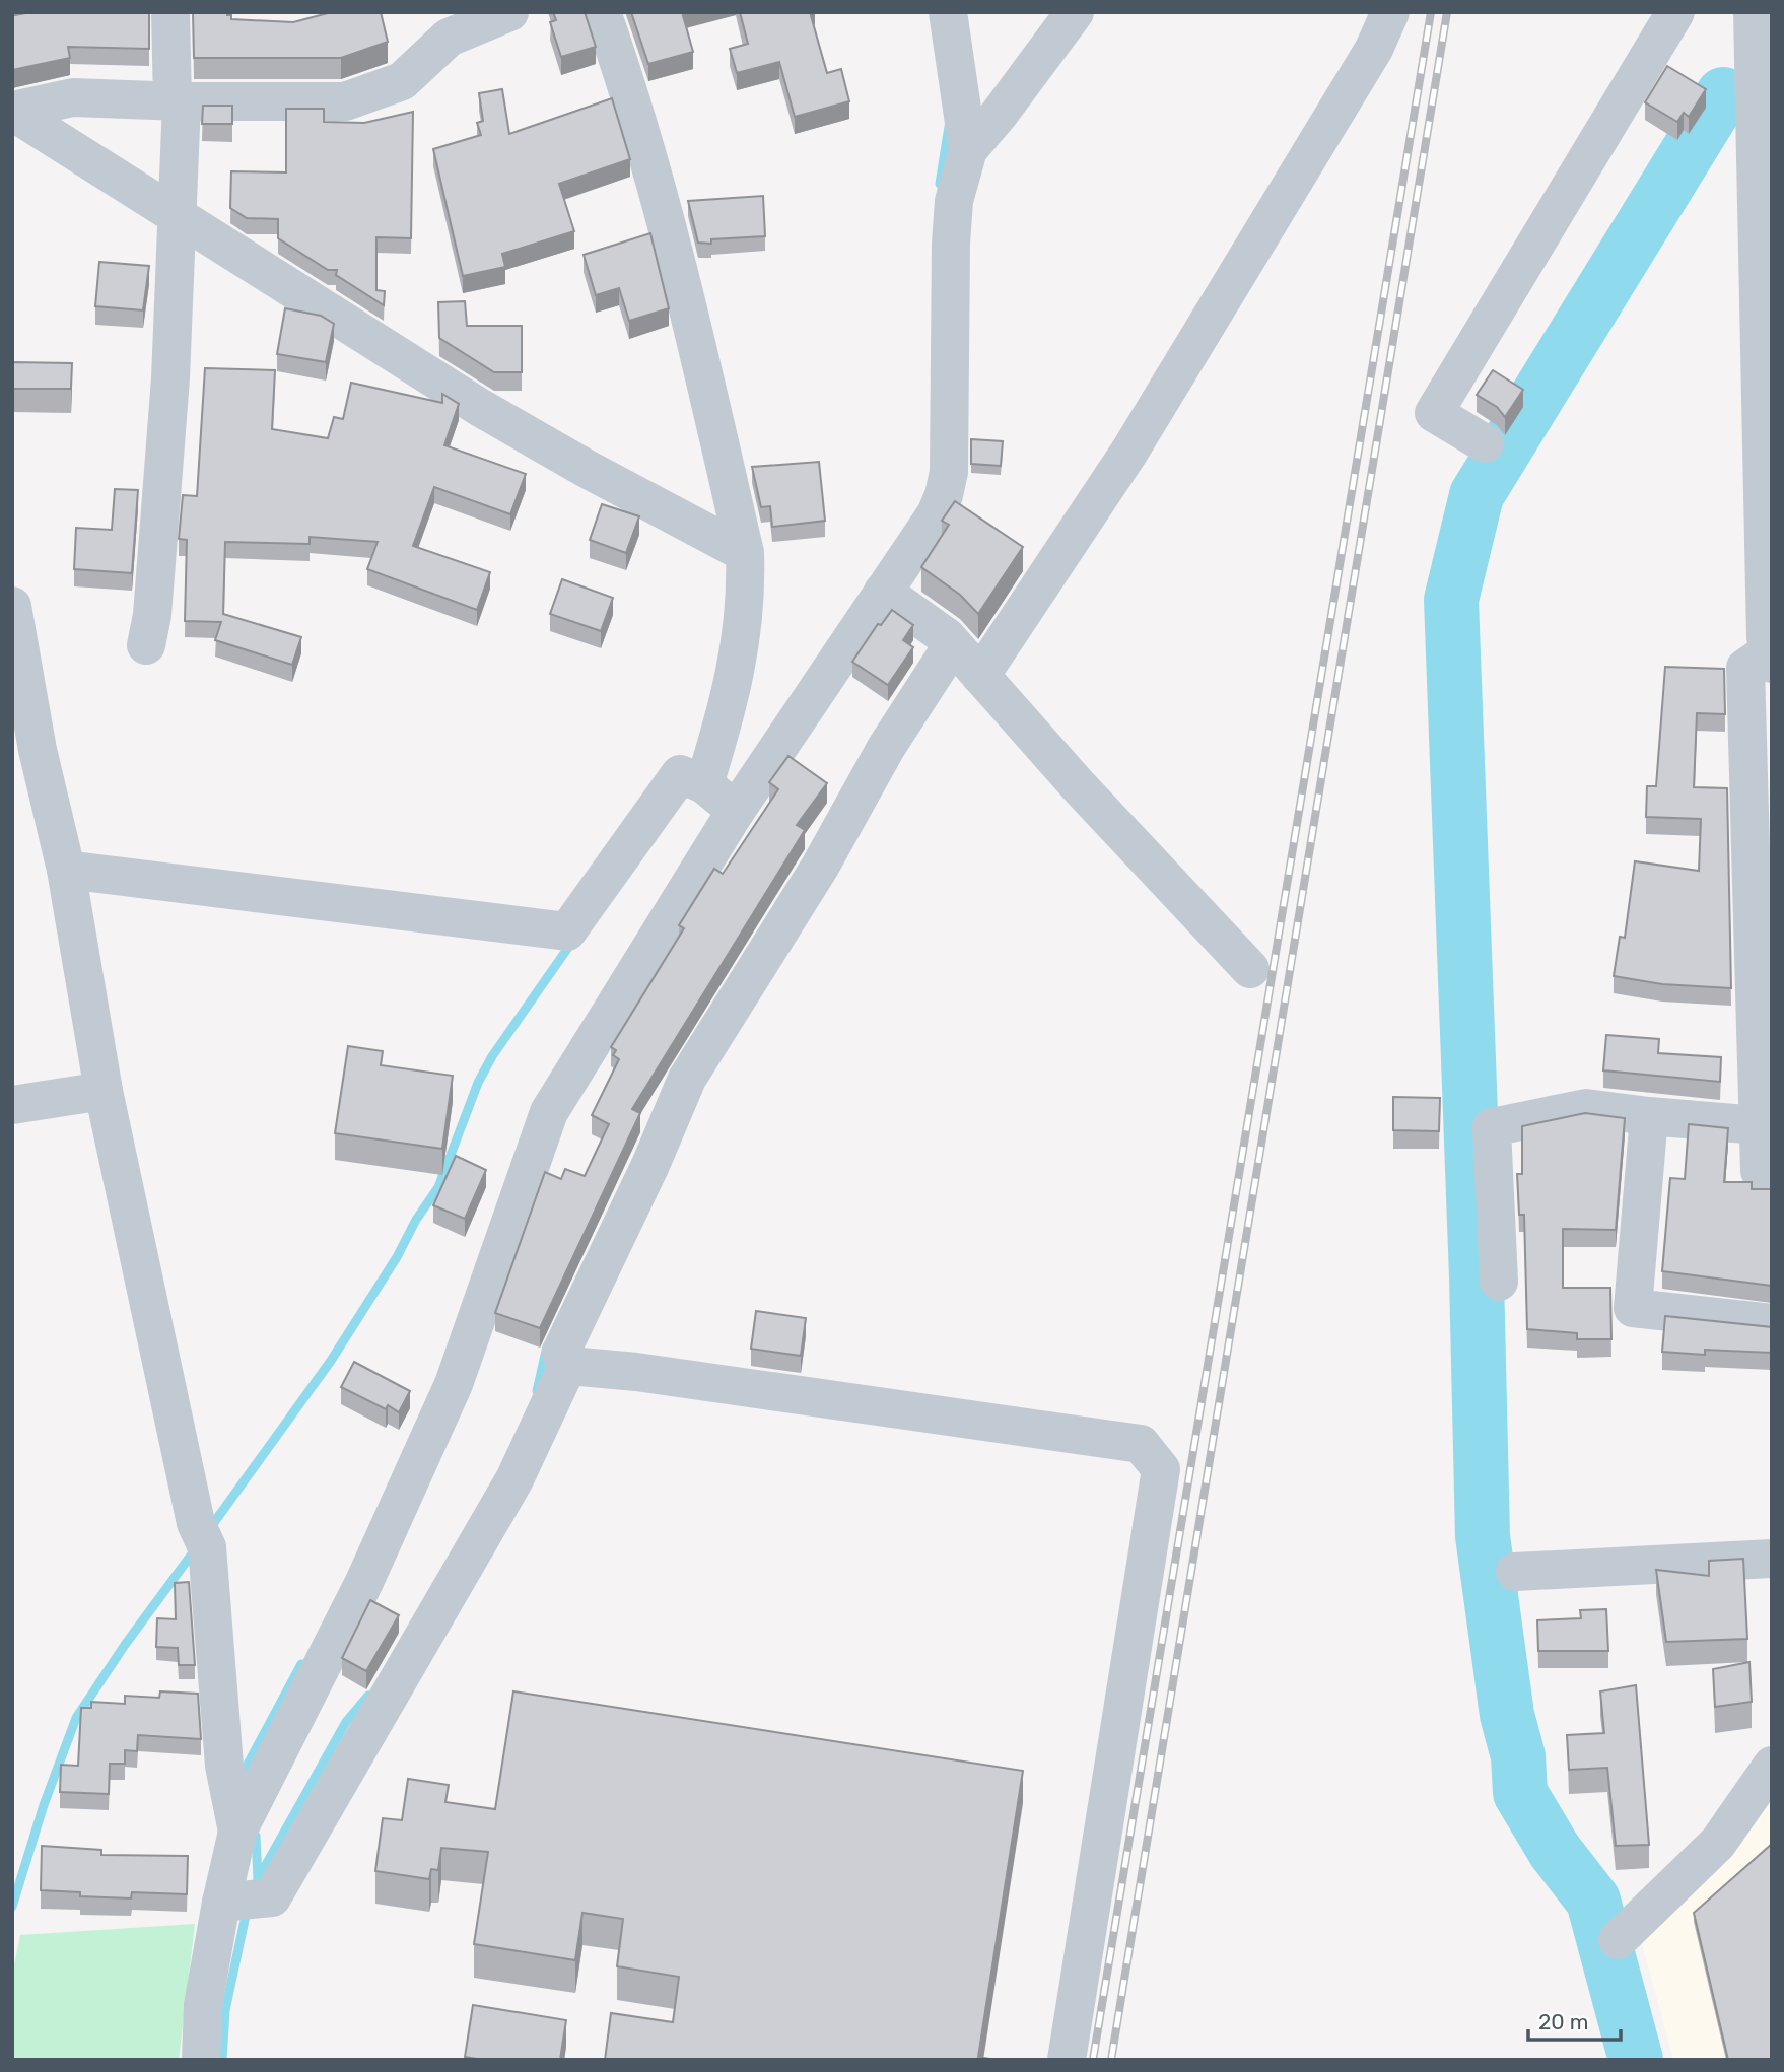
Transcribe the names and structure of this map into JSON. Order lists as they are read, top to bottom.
{
  "scale_bar": "20 m"
}
